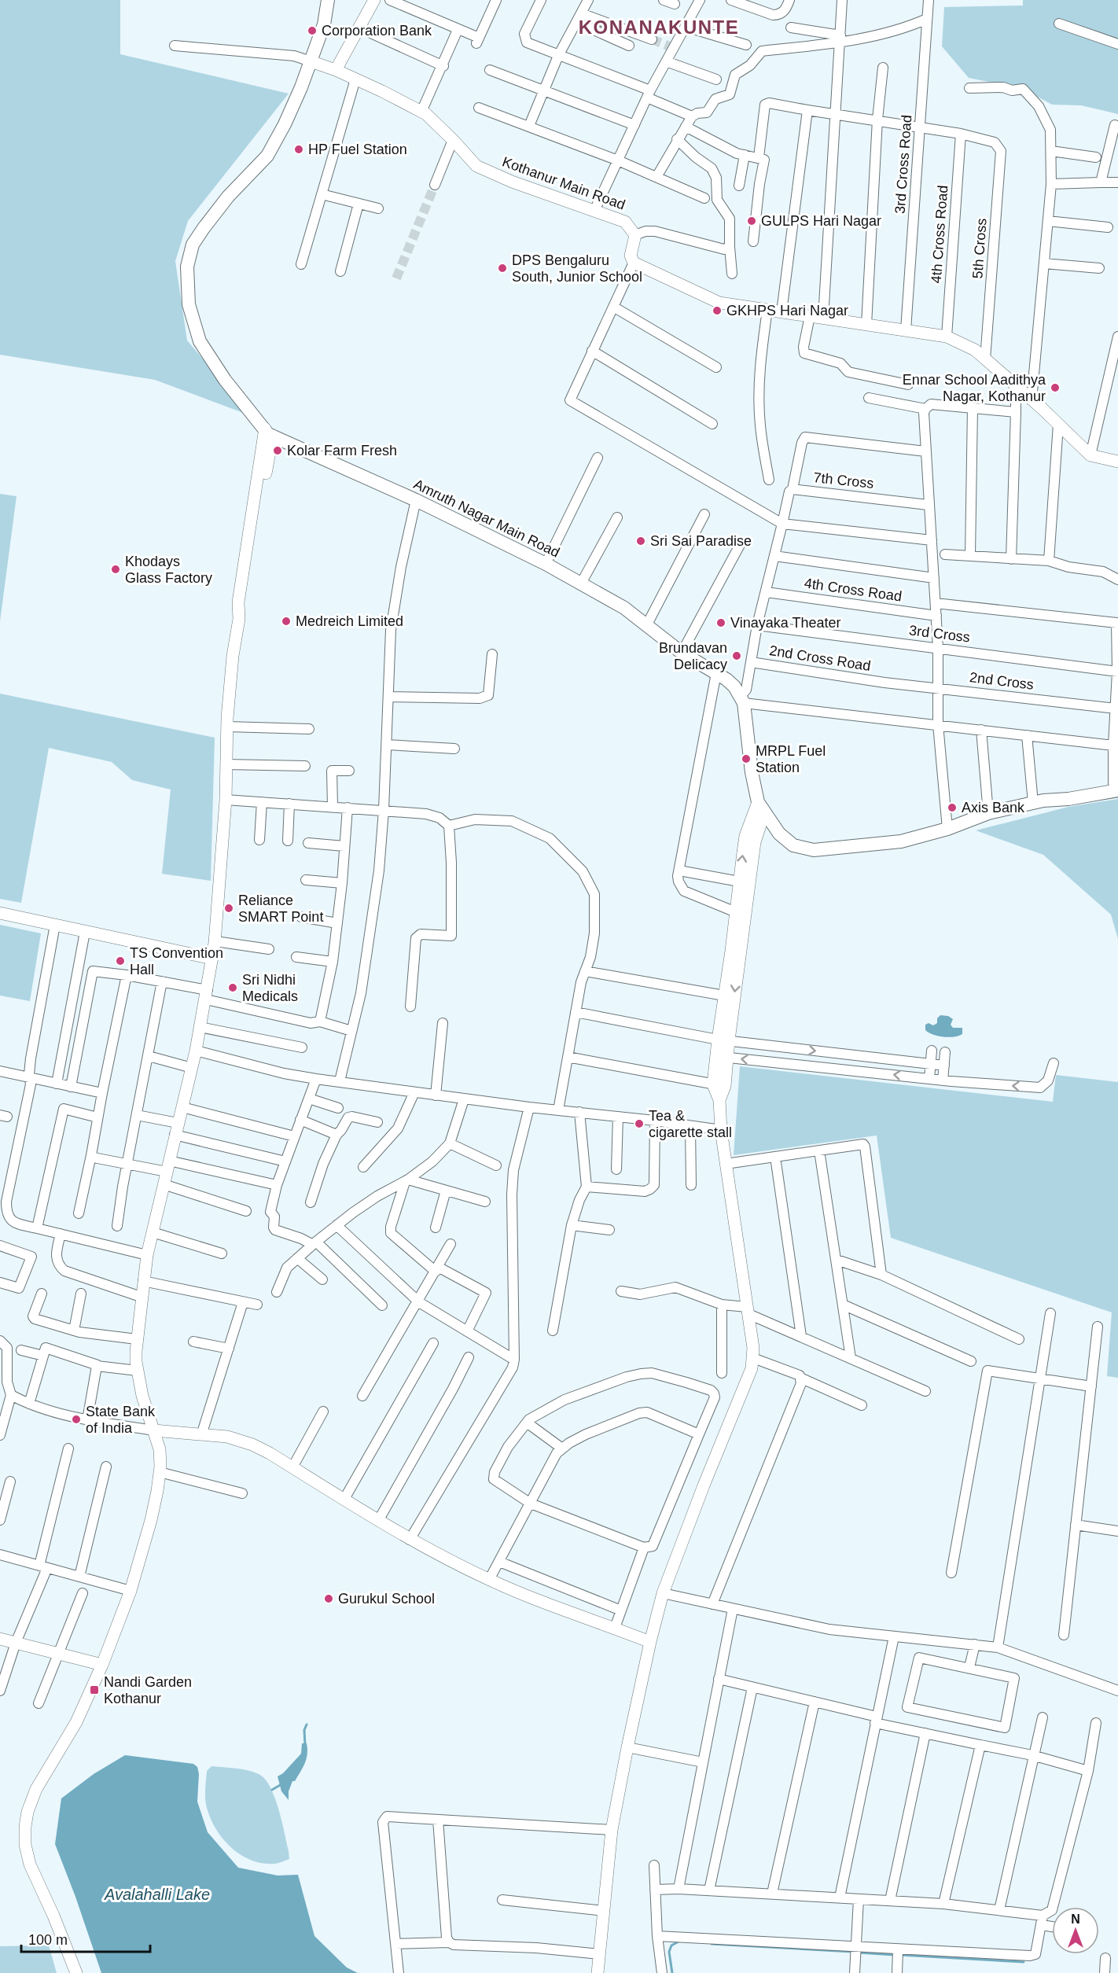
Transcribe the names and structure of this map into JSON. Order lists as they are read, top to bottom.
{
  "streets": {
    "main road": ["Amruth Nagar Main Road"],
    "street": [
      "3rd Cross Road",
      "Kothanur Main Road",
      "4th Cross Road",
      "5th Cross",
      "7th Cross",
      "3rd Cross",
      "2nd Cross Road",
      "2nd Cross"
    ]
  },
  "crossings": [
    ["Kothanur Main Road", "Amruth Nagar Main Road"],
    ["4th Cross Road", "5th Cross"],
    ["4th Cross Road", "7th Cross"],
    ["7th Cross", "Amruth Nagar Main Road"],
    ["7th Cross", "3rd Cross"],
    ["7th Cross", "2nd Cross Road"],
    ["2nd Cross Road", "2nd Cross"]
  ],
  "districts": ["KONANAKUNTE"],
  "water": ["Avalahalli Lake"],
  "places": {
    "other": [
      "Corporation Bank",
      "HP Fuel Station",
      "GULPS Hari Nagar",
      "DPS Bengaluru South, Junior School",
      "GKHPS Hari Nagar",
      "Ennar School Aadithya Nagar, Kothanur",
      "Kolar Farm Fresh",
      "Sri Sai Paradise",
      "Khodays Glass Factory",
      "Medreich Limited",
      "Vinayaka Theater",
      "Brundavan Delicacy",
      "MRPL Fuel Station",
      "Axis Bank",
      "Reliance SMART Point",
      "TS Convention Hall",
      "Sri Nidhi Medicals",
      "Tea & cigarette stall",
      "State Bank of India",
      "Gurukul School"
    ],
    "transit": ["Nandi Garden Kothanur"]
  },
  "scale_bar": "100 m",
  "north": "top"
}
